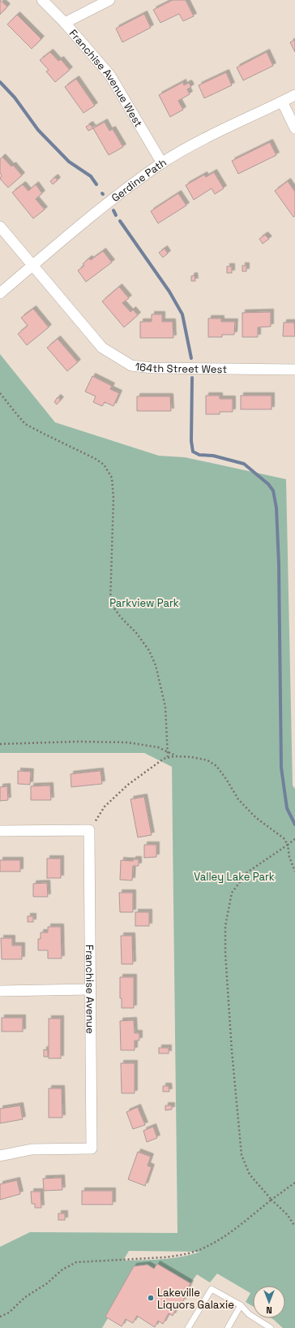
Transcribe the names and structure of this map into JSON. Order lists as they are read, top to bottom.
{
  "streets": {
    "street": [
      "Franchise Avenue West",
      "Gerdine Path",
      "164th Street West",
      "Franchise Avenue"
    ]
  },
  "crossings": [
    ["Franchise Avenue West", "Gerdine Path"],
    ["Gerdine Path", "164th Street West"]
  ],
  "parks": ["Parkview Park", "Valley Lake Park"],
  "places": ["Lakeville Liquors Galaxie"],
  "north": "bottom"
}
